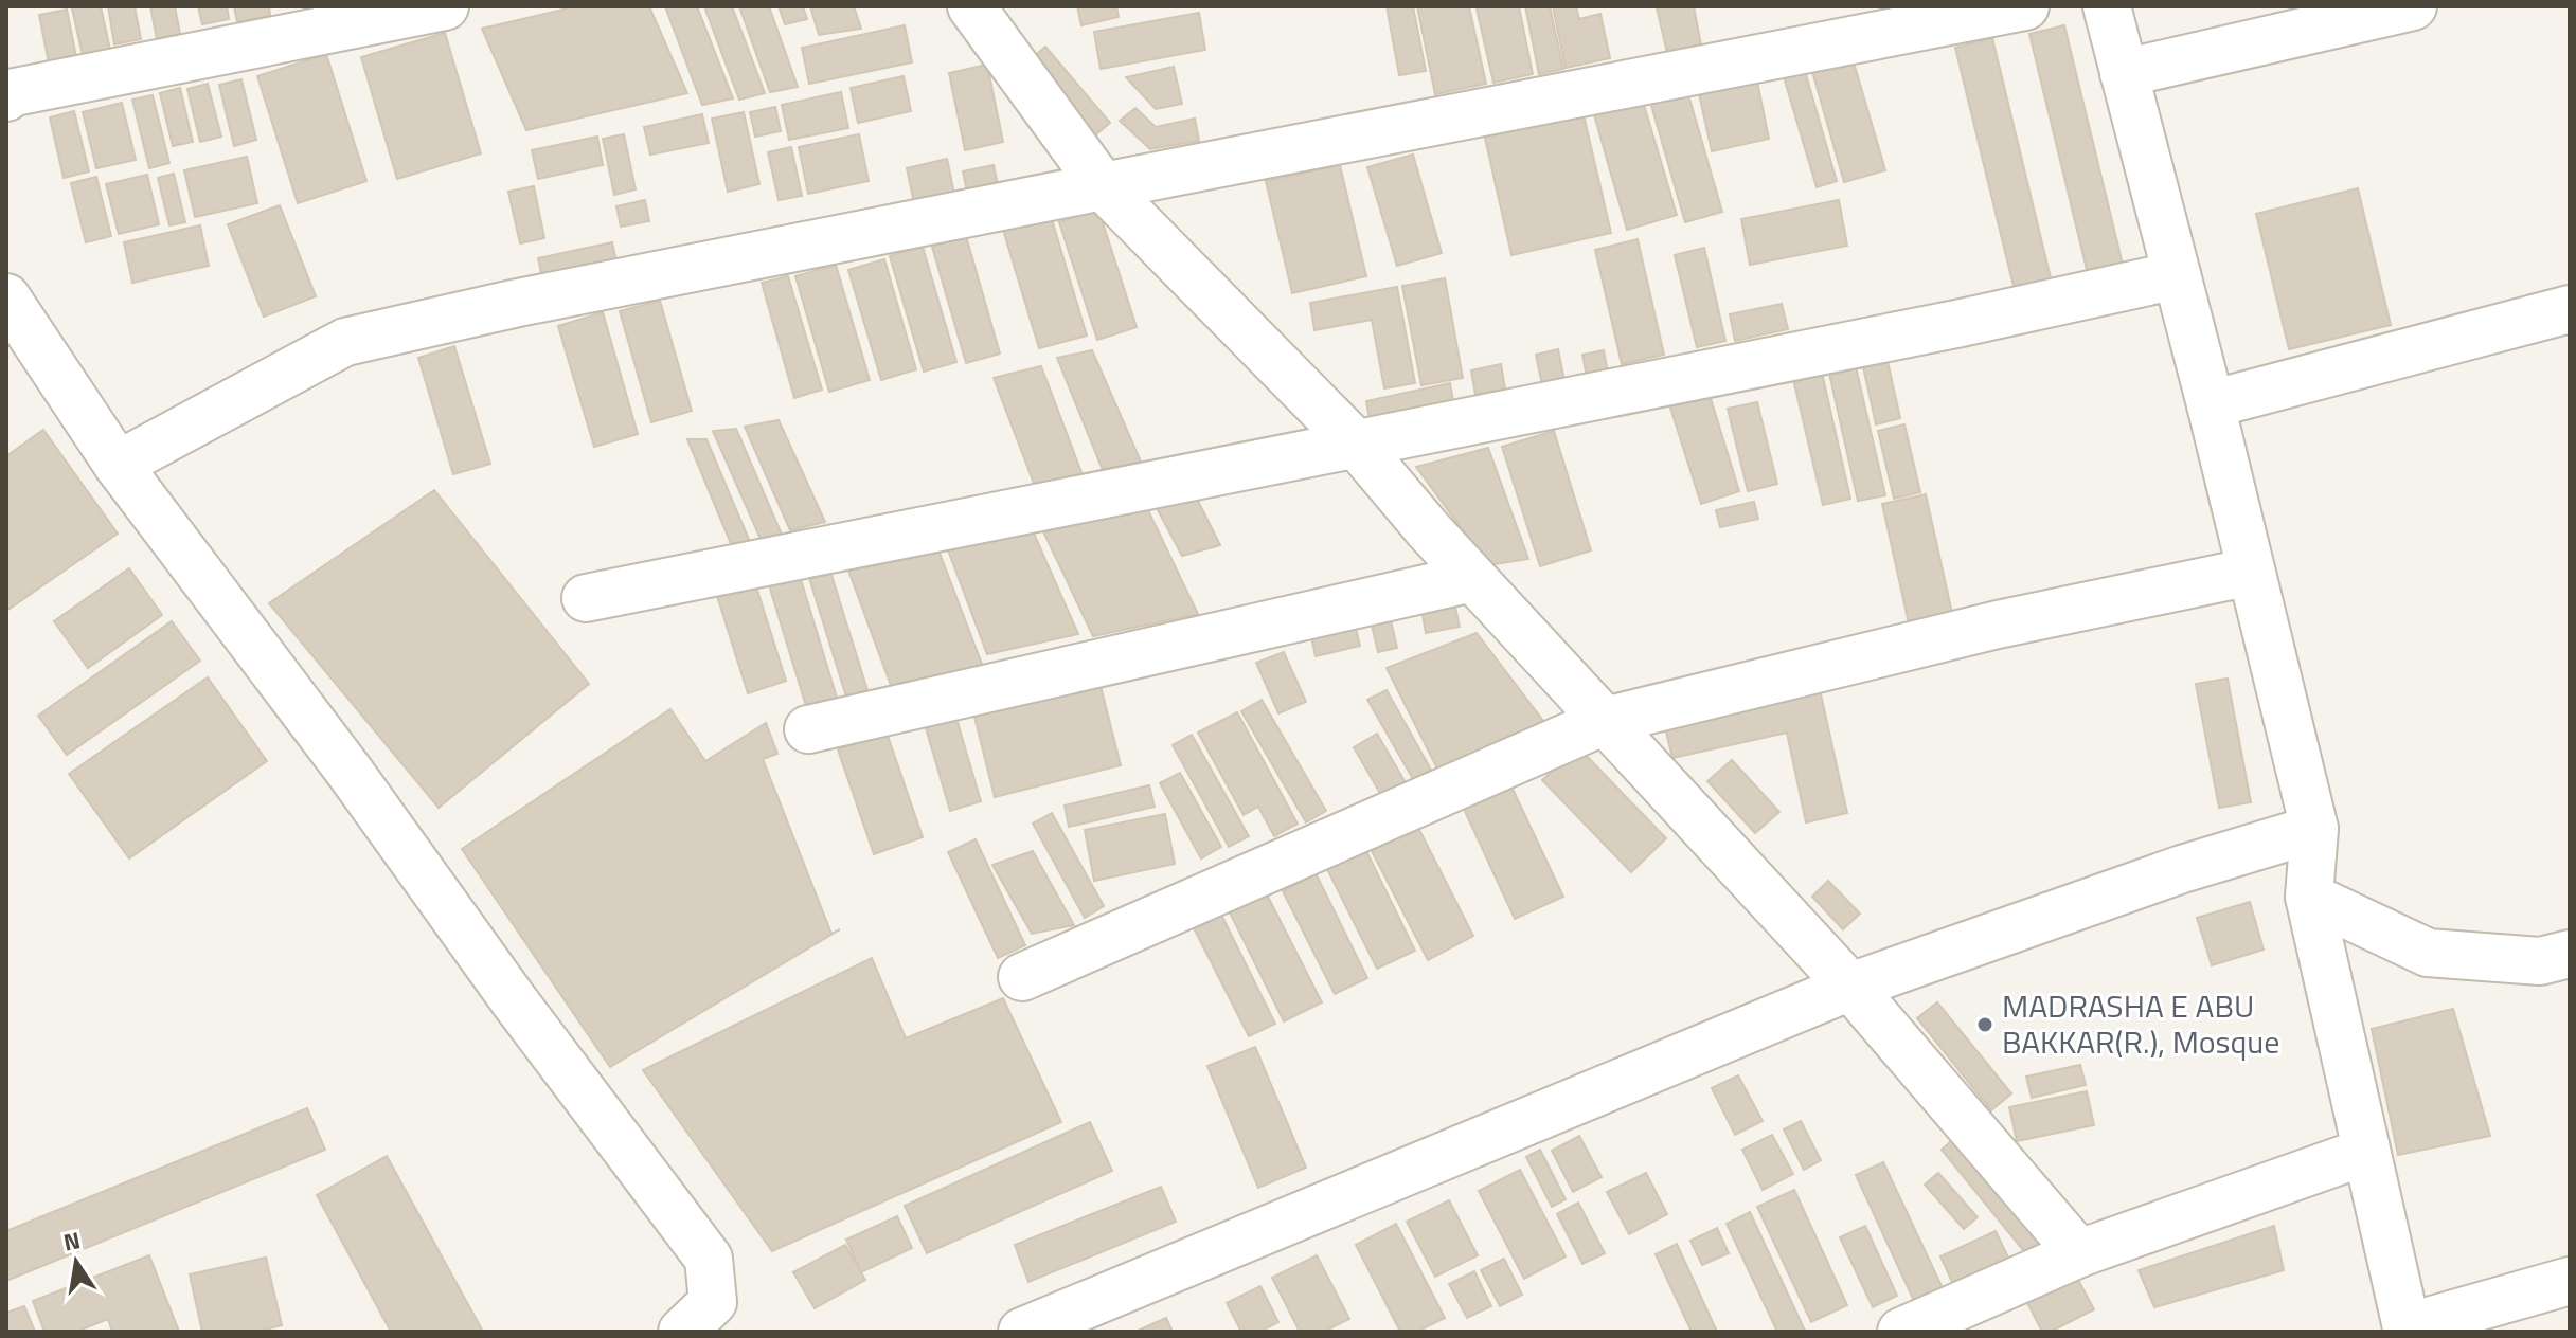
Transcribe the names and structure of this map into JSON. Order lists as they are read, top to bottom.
{
  "places": ["MADRASHA E ABU BAKKAR(R.), Mosque"],
  "north": "top"
}
